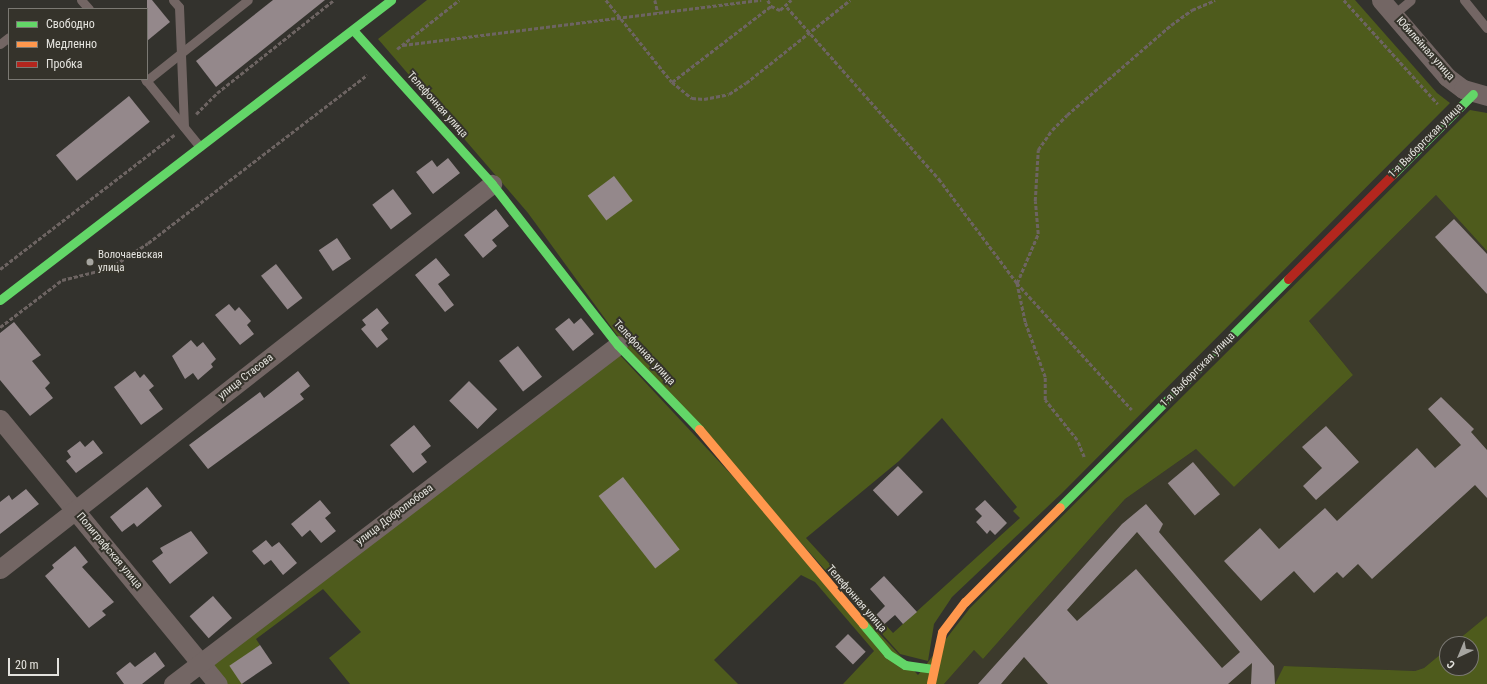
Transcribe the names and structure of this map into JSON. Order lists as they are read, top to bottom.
{
  "streets": {
    "street": [
      "Юбилейная улица",
      "Телефонная улица",
      "1-я Выборгская улица",
      "улица Стасова",
      "улица Добролюбова",
      "Полиграфская улица"
    ]
  },
  "crossings": [
    ["Юбилейная улица", "1-я Выборгская улица"],
    ["Телефонная улица", "1-я Выборгская улица"],
    ["Телефонная улица", "улица Стасова"],
    ["Телефонная улица", "улица Добролюбова"],
    ["улица Стасова", "Полиграфская улица"],
    ["улица Добролюбова", "Полиграфская улица"]
  ],
  "places": ["Волочаевская улица"],
  "legend": ["Свободно", "Медленно", "Пробка"],
  "scale_bar": "20 m",
  "north": "bottom left"
}
